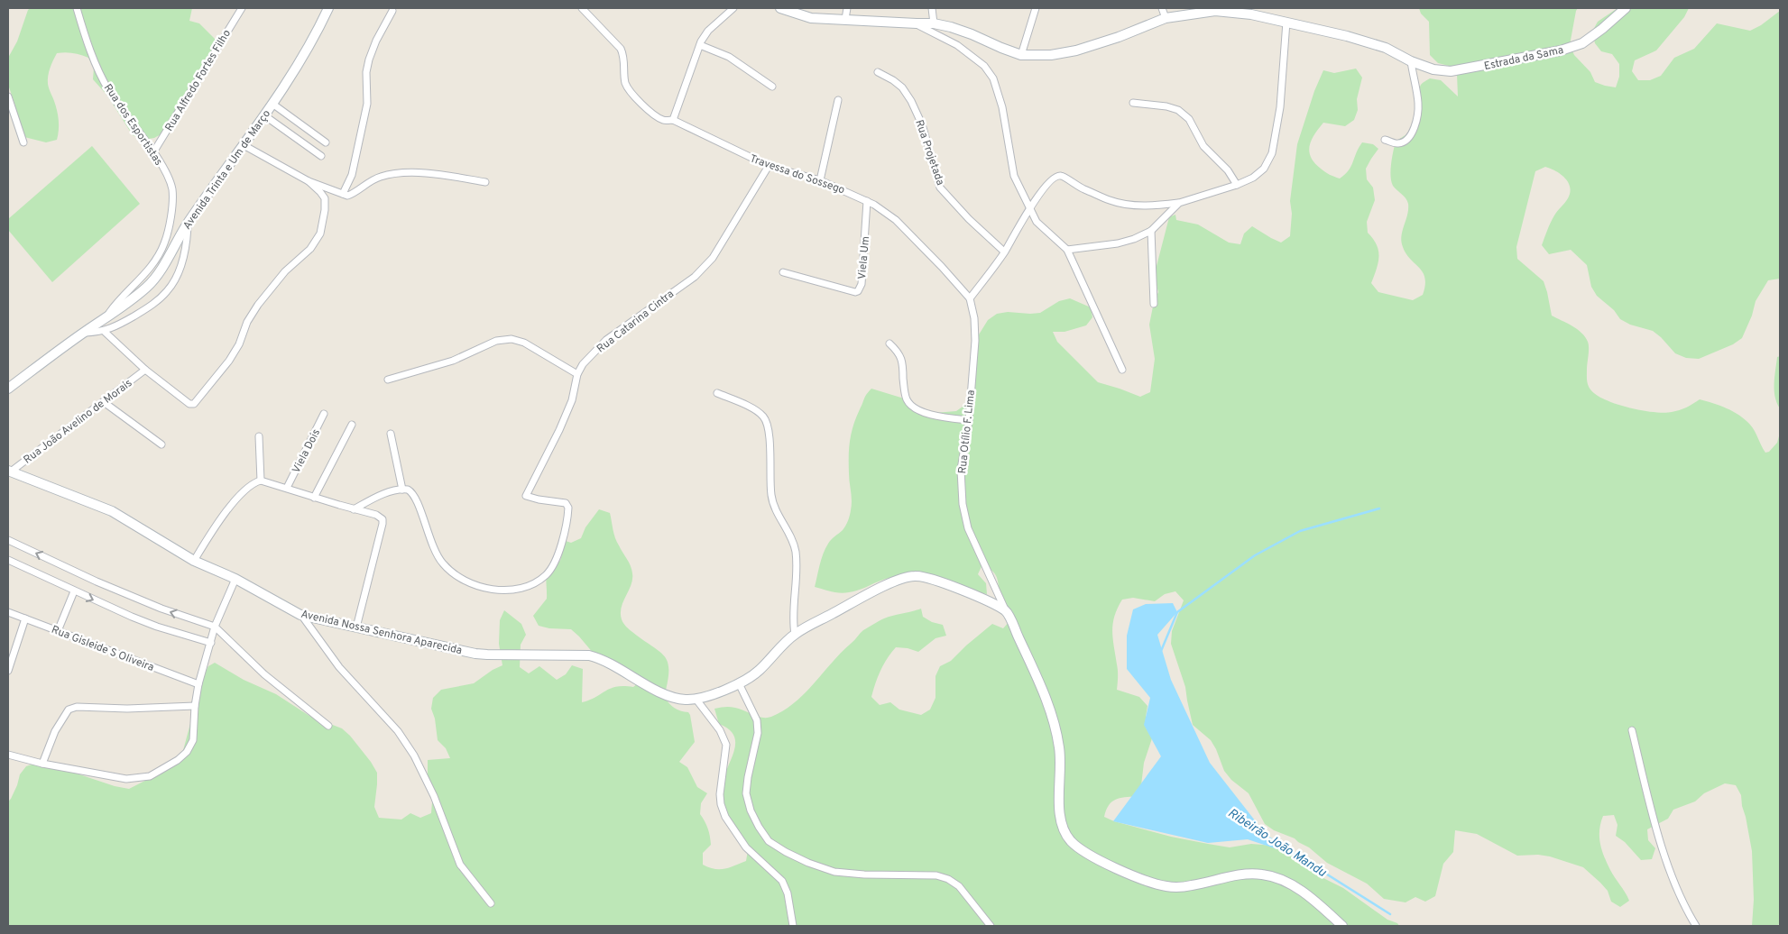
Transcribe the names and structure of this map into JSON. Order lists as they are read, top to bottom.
{
  "streets": {
    "street": [
      "Estrada da Sama",
      "Rua Alfredo Fortes Filho",
      "Rua dos Esportistas",
      "Rua Projetada",
      "Avenida Trinta e Um de Março",
      "Travessa do Sossego",
      "Viela Um",
      "Rua Catarina Cintra",
      "Rua João Avelino de Morais",
      "Rua Otílio F. Lima",
      "Viela Dois",
      "Avenida Nossa Senhora Aparecida",
      "Rua Gisleide S Oliveira"
    ]
  },
  "crossings": [
    ["Rua Alfredo Fortes Filho", "Rua dos Esportistas"],
    ["Rua dos Esportistas", "Avenida Trinta e Um de Março"],
    ["Travessa do Sossego", "Viela Um"],
    ["Travessa do Sossego", "Rua Catarina Cintra"],
    ["Travessa do Sossego", "Rua Otílio F. Lima"],
    ["Rua João Avelino de Morais", "Avenida Nossa Senhora Aparecida"]
  ],
  "water": ["Ribeirão João Mandu"]
}
